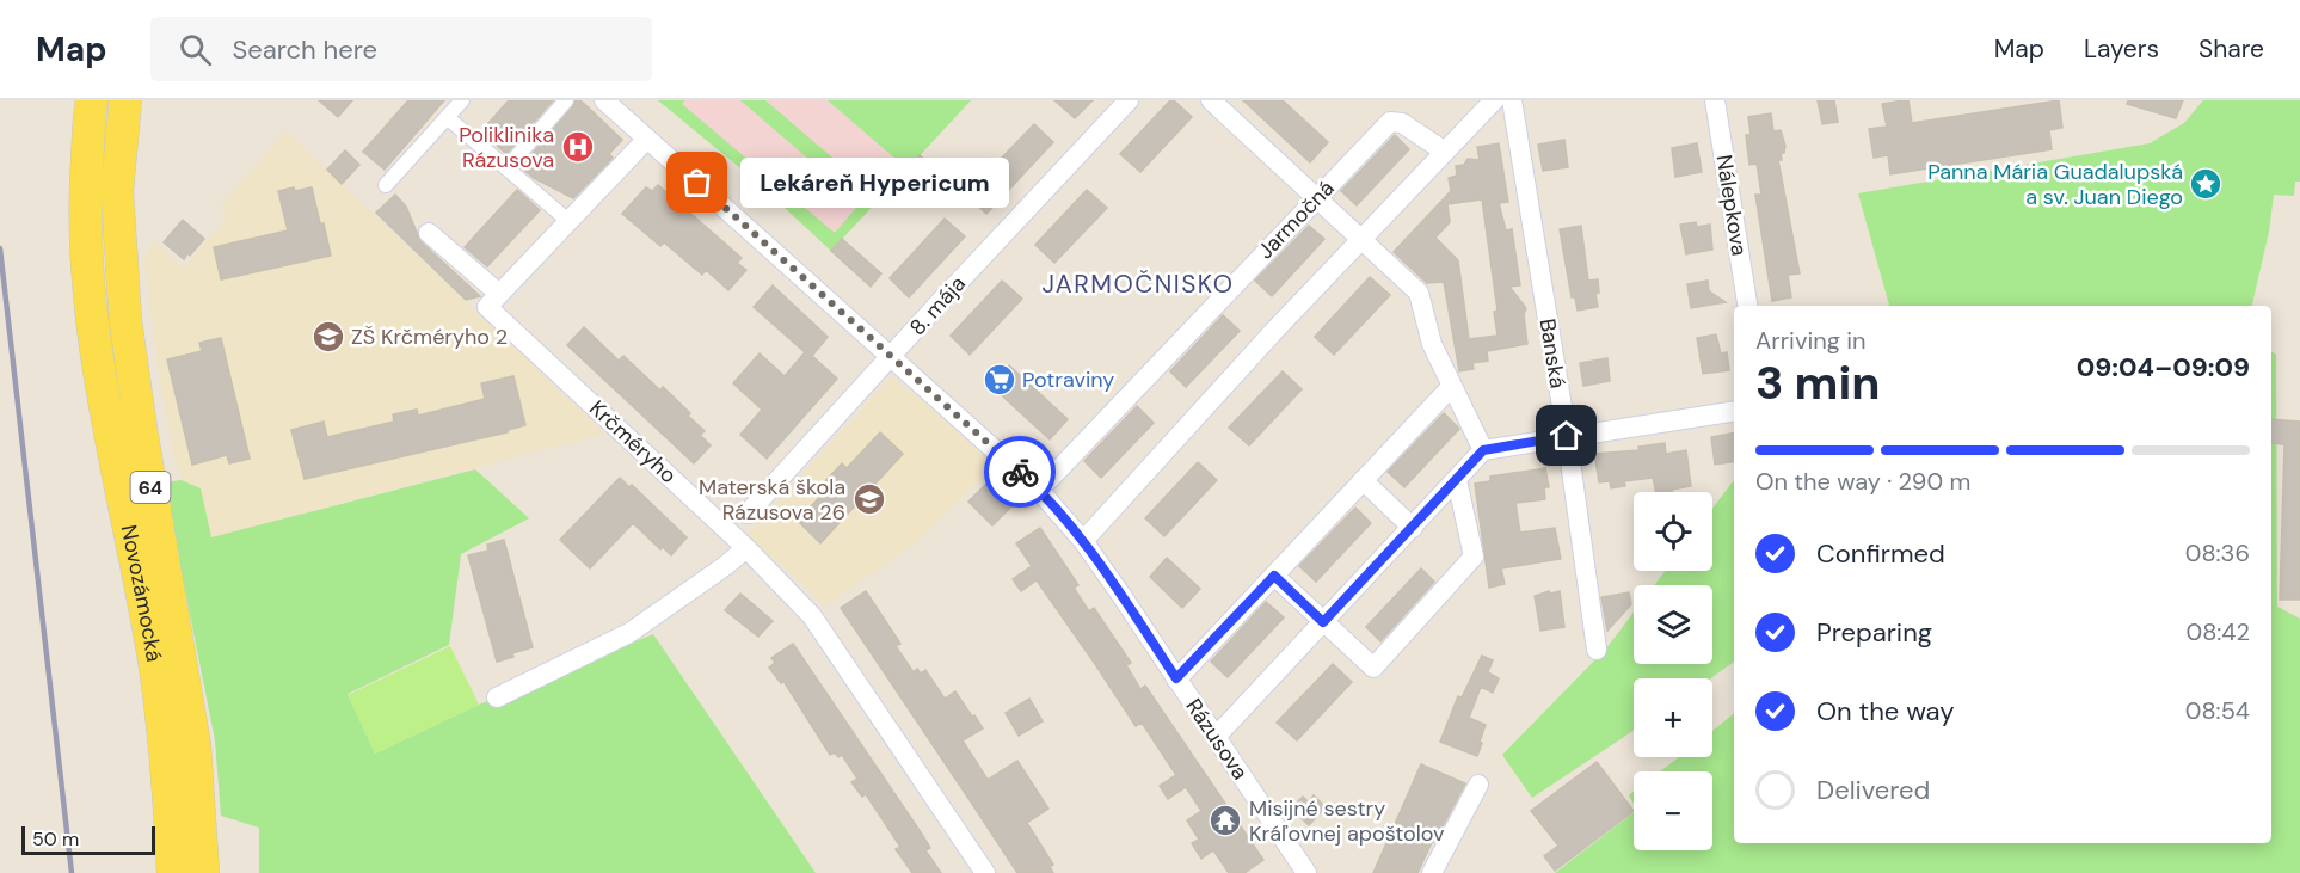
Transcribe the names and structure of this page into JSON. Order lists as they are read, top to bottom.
{
  "streets": {
    "main road": ["64", "Novozámocká"],
    "street": [
      "Nálepkova",
      "Jarmočná",
      "8. mája",
      "Banská",
      "Krčméryho",
      "Rázusova"
    ]
  },
  "crossings": [
    ["Jarmočná", "Rázusova"],
    ["8. mája", "Rázusova"]
  ],
  "districts": ["JARMOČNISKO"],
  "places": {
    "hospital": ["Poliklinika Rázusova"],
    "other": ["Lekáreň Hypericum"],
    "place": ["Panna Mária Guadalupská a sv. Juan Diego"],
    "school or university": ["ZŠ Krčméryho 2", "Materská škola Rázusova 26"],
    "supermarket": ["Potraviny"],
    "temple": ["Misijné sestry Kráľovnej apoštolov"]
  },
  "scale_bar": "50 m",
  "page": {
    "header": "Map",
    "search": "Search here",
    "nav": ["Map", "Layers", "Share"],
    "bubble": "Lekáreň Hypericum",
    "heading": ["3 min", "Arriving in", "09:04–09:09"],
    "bar": "On the way · 290 m",
    "map_buttons": ["+", "−"],
    "list": [
      ["Confirmed", "08:36"],
      ["Preparing", "08:42"],
      ["On the way", "08:54"],
      "Delivered"
    ],
    "scale": "50 m"
  }
}
